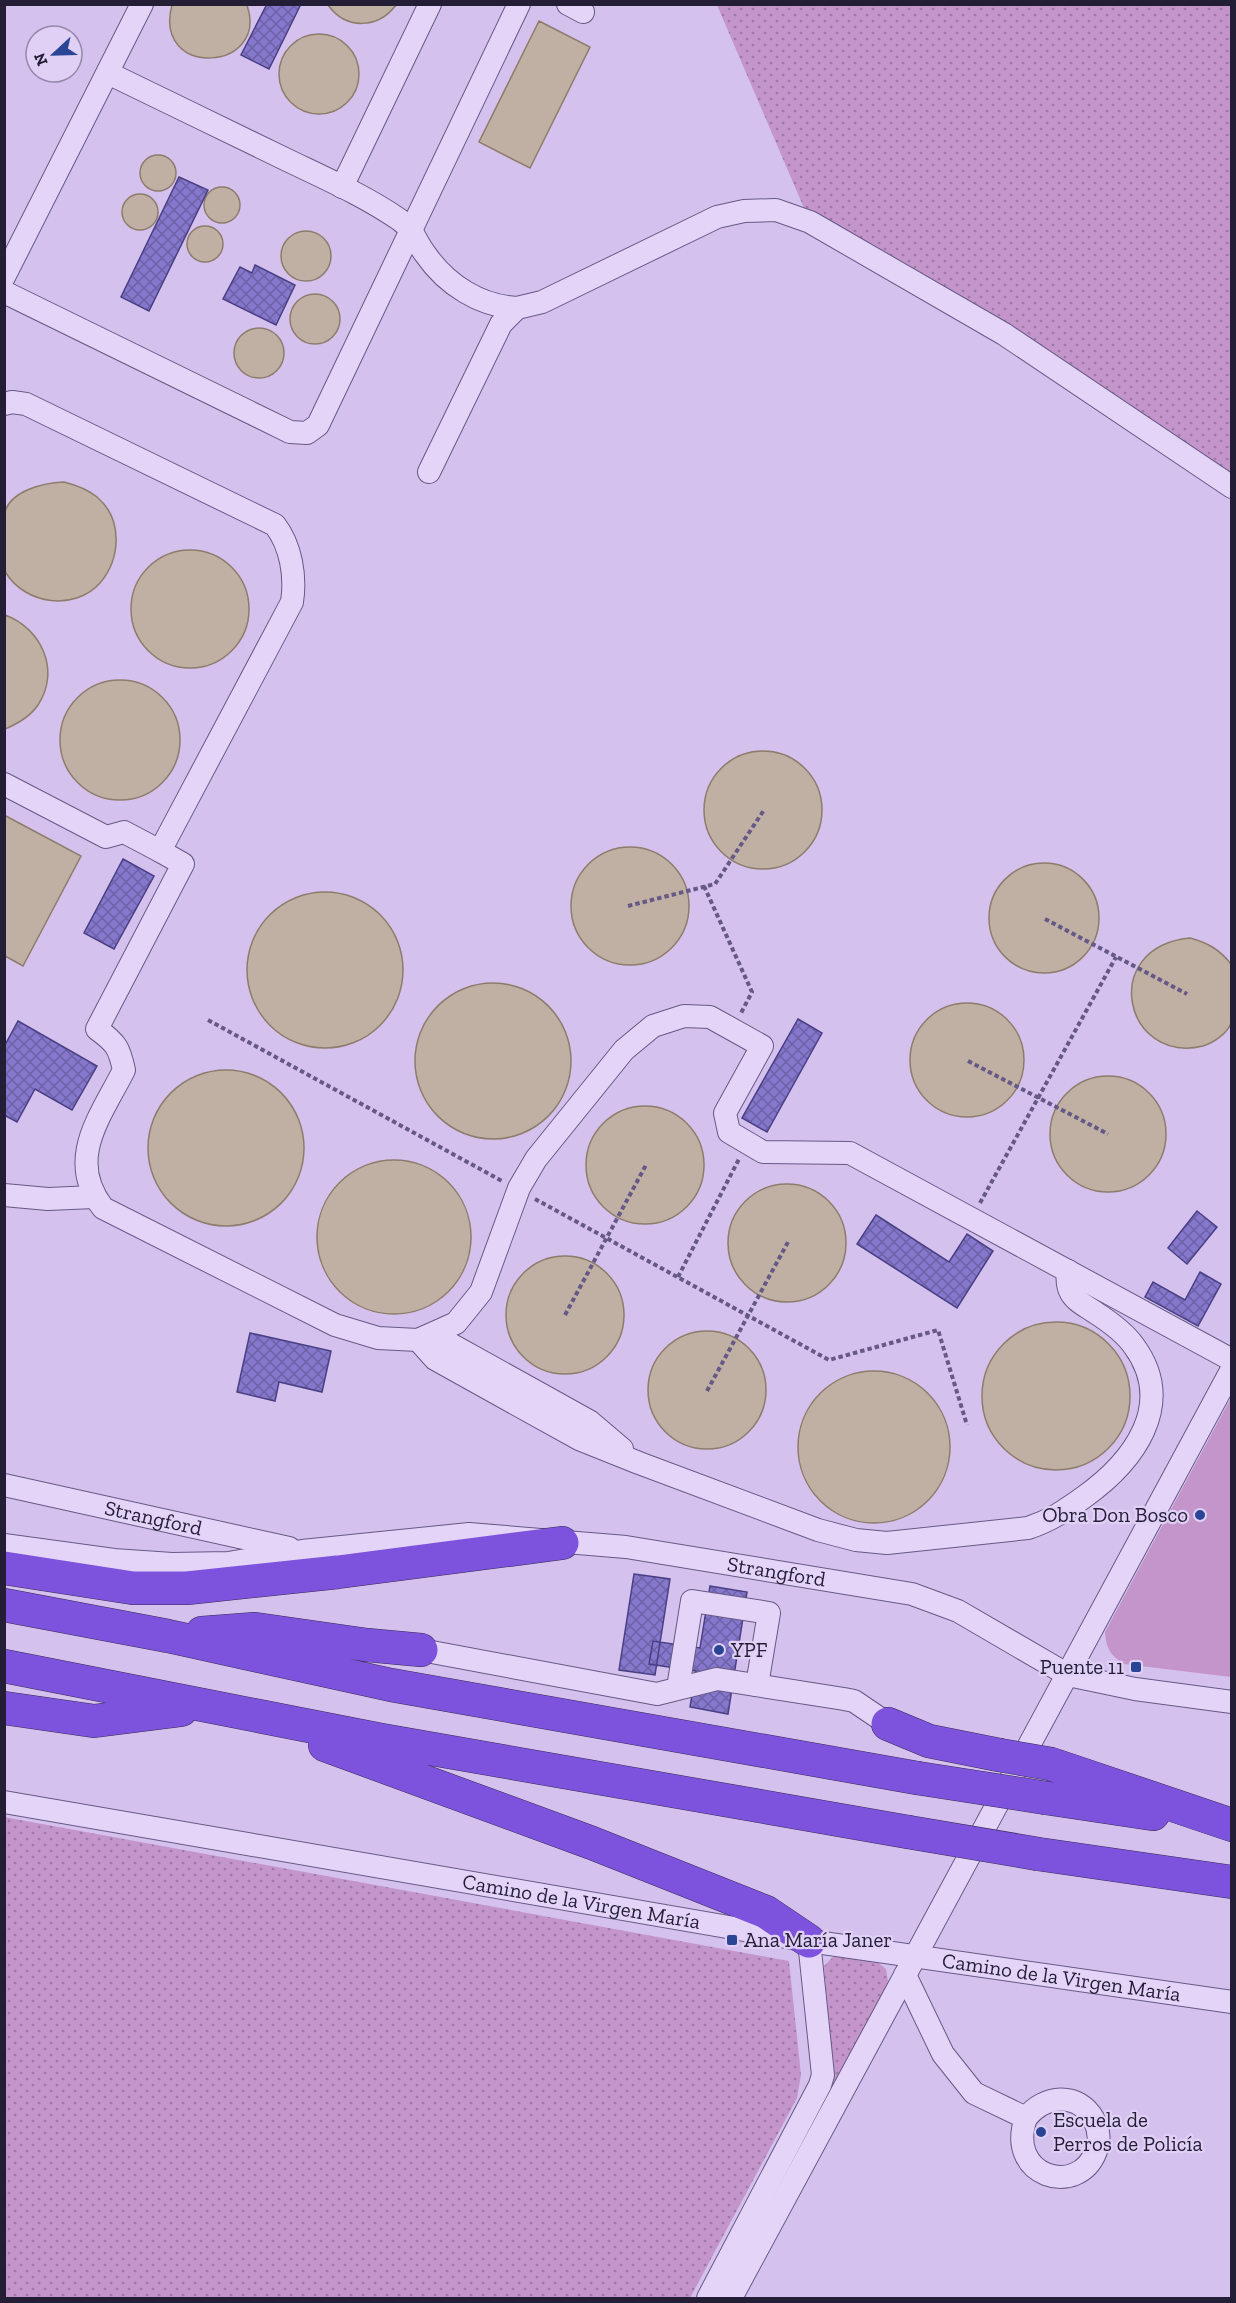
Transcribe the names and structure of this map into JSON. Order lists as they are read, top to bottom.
{
  "streets": {
    "street": ["Strangford", "Camino de la Virgen María"]
  },
  "places": {
    "other": ["Obra Don Bosco", "YPF", "Escuela de Perros de Policía"],
    "transit": ["Puente 11", "Ana María Janer"]
  },
  "north": "left"
}
